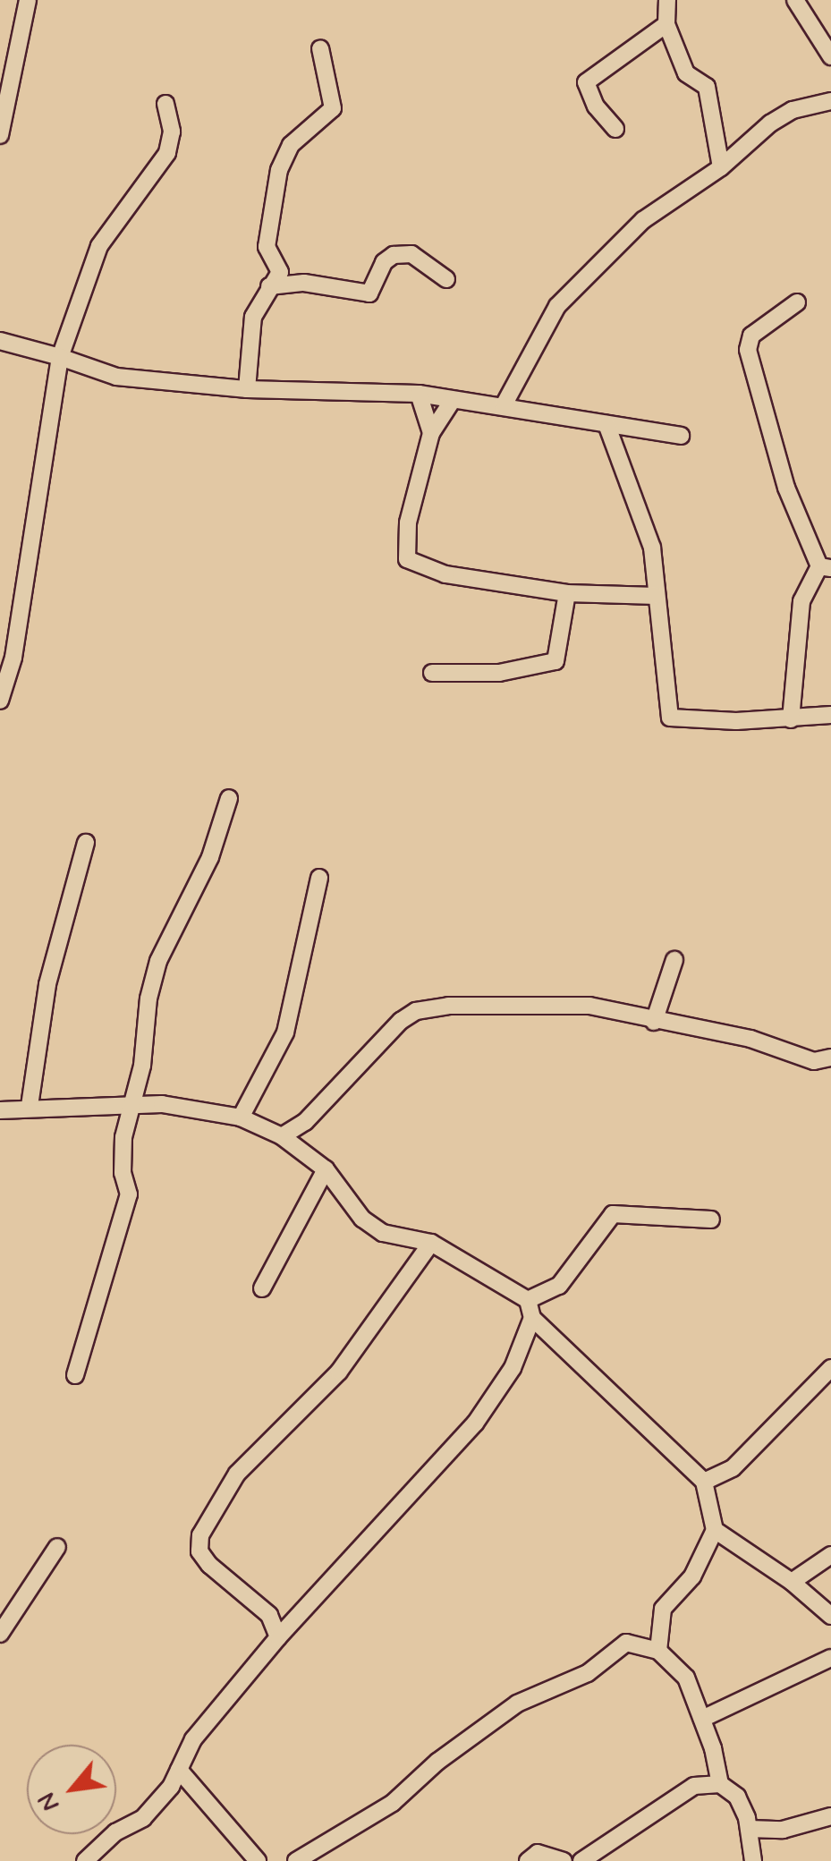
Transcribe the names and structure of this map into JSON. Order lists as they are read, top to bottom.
{
  "north": "bottom left"
}
